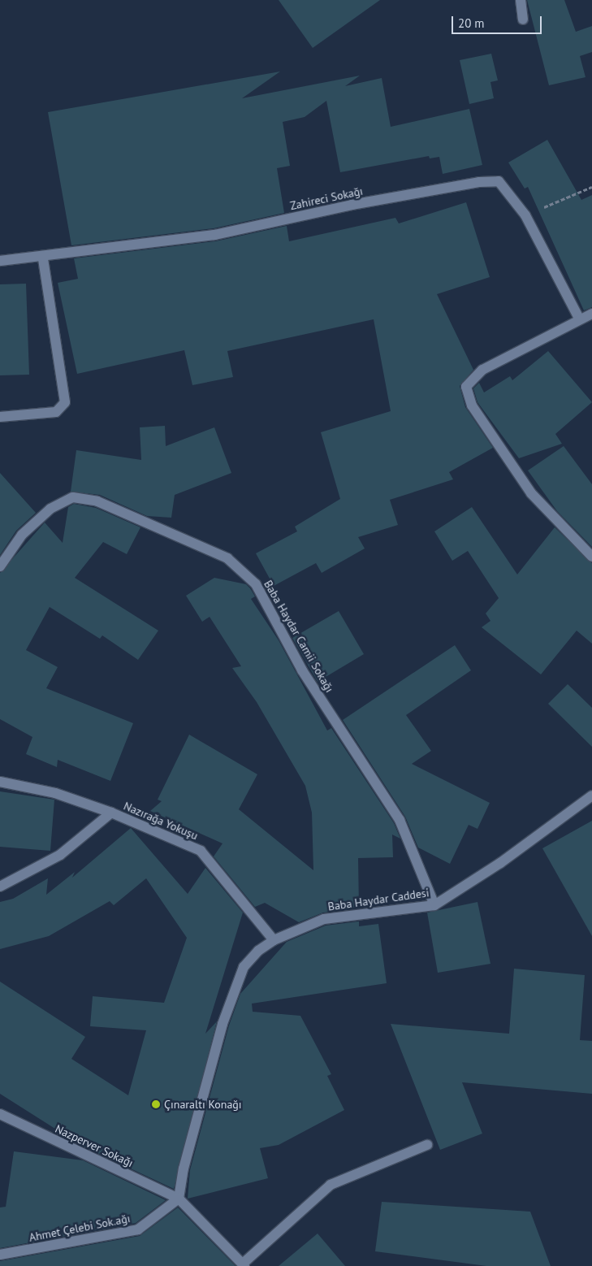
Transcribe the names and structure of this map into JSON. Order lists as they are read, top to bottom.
{
  "streets": {
    "street": [
      "Zahireci Sokağı",
      "Baba Haydar Camii Sokağı",
      "Nazırağa Yokuşu",
      "Baba Haydar Caddesi",
      "Nazperver Sokağı",
      "Ahmet Çelebi Sok.ağı"
    ]
  },
  "crossings": [
    ["Baba Haydar Camii Sokağı", "Baba Haydar Caddesi"],
    ["Nazırağa Yokuşu", "Baba Haydar Caddesi"],
    ["Baba Haydar Caddesi", "Nazperver Sokağı"],
    ["Baba Haydar Caddesi", "Ahmet Çelebi Sok.ağı"],
    ["Nazperver Sokağı", "Ahmet Çelebi Sok.ağı"]
  ],
  "places": ["Çınaraltı Konağı"],
  "scale_bar": "20 m"
}
